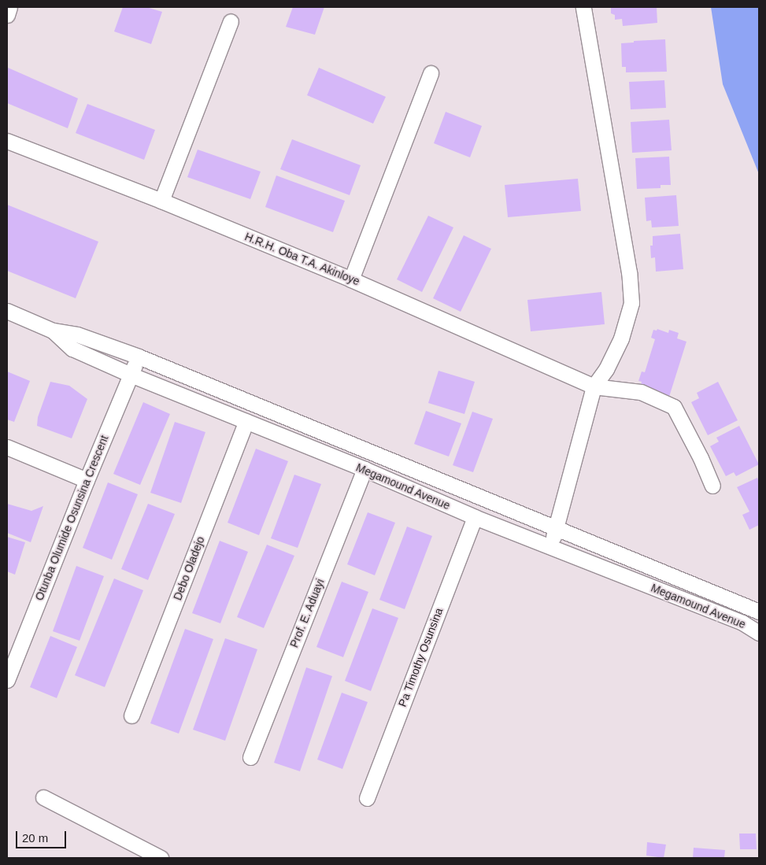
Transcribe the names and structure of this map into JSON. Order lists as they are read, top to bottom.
{
  "streets": {
    "street": [
      "H.R.H. Oba T.A. Akinloye",
      "Megamound Avenue",
      "Otunba Olumide Osunsina Crescent",
      "Debo Oladejo",
      "Prof. E. Aduayi",
      "Pa Timothy Osunsina"
    ]
  },
  "crossings": [
    ["Megamound Avenue", "Otunba Olumide Osunsina Crescent"],
    ["Megamound Avenue", "Debo Oladejo"],
    ["Megamound Avenue", "Prof. E. Aduayi"],
    ["Megamound Avenue", "Pa Timothy Osunsina"]
  ],
  "scale_bar": "20 m"
}
